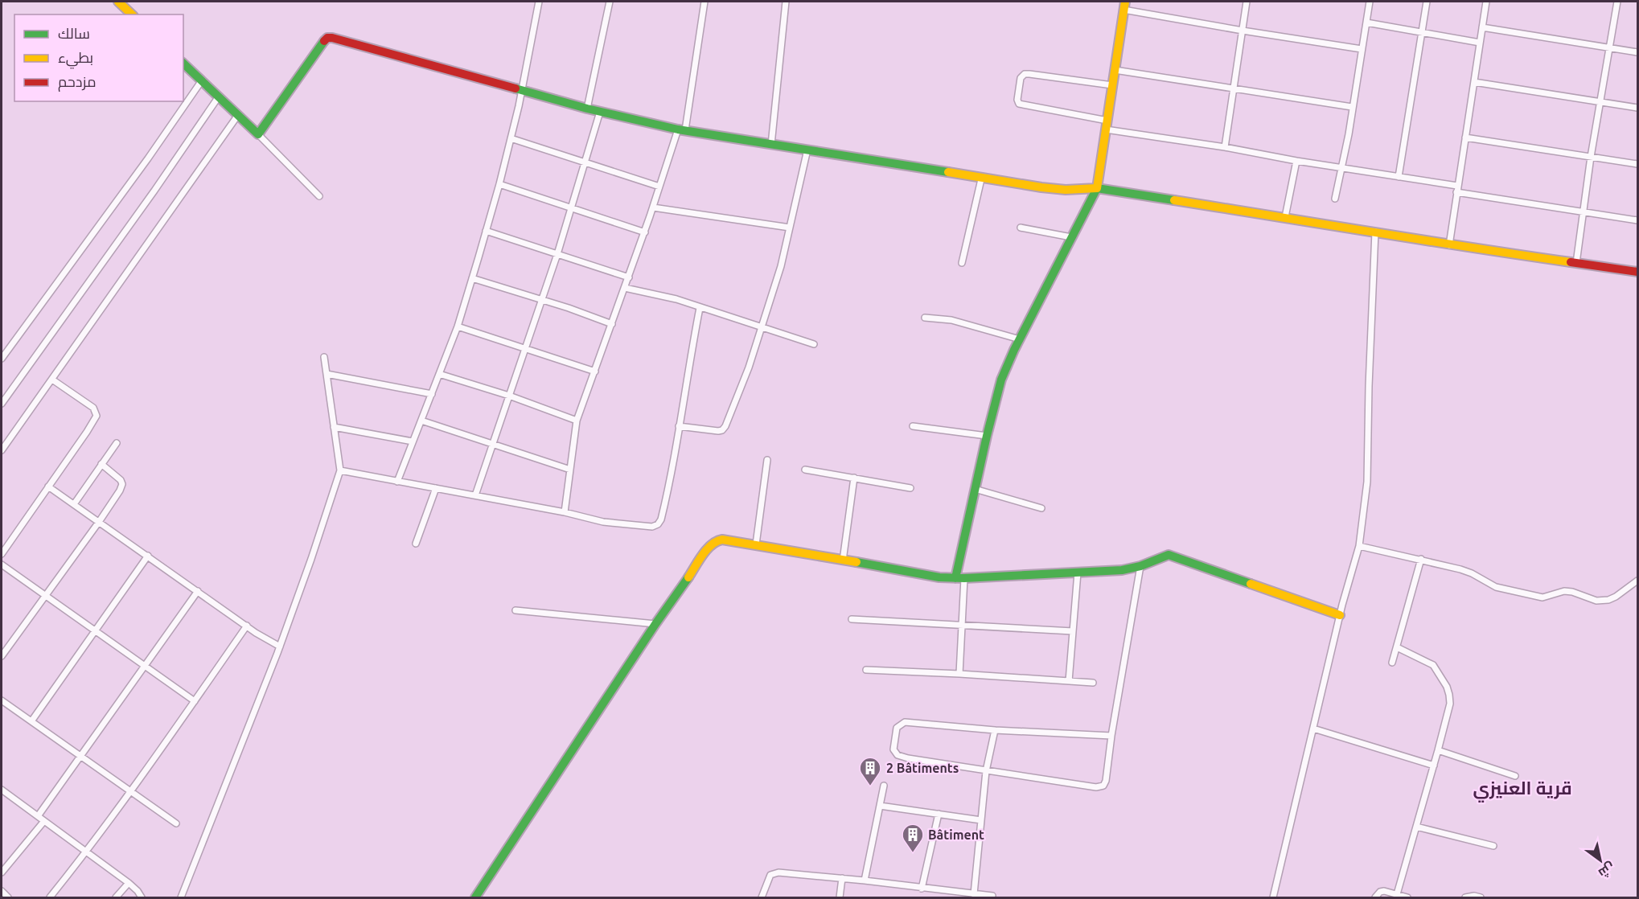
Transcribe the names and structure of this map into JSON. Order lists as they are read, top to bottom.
{
  "districts": ["قرية العنيزي"],
  "places": {
    "building": ["2 Bâtiments", "Bâtiment"]
  },
  "legend": ["سالك", "بطيء", "مزدحم"],
  "north": "bottom right"
}
